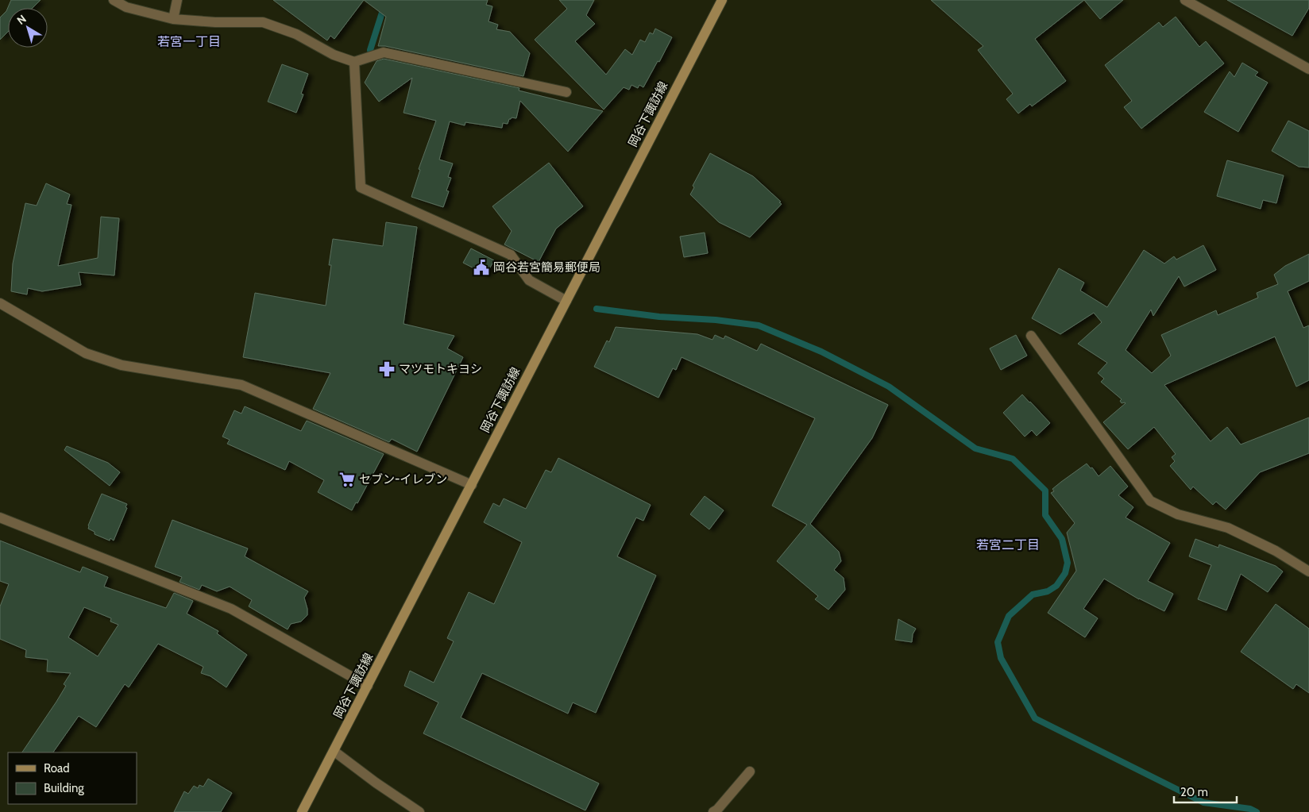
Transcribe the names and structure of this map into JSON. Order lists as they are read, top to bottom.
{
  "streets": {
    "main road": ["岡谷下諏訪線"]
  },
  "districts": ["若宮一丁目", "若宮二丁目"],
  "places": {
    "public building": ["岡谷若宮簡易郵便局"],
    "pharmacy": ["マツモトキヨシ"],
    "supermarket": ["セブン-イレブン"]
  },
  "legend": ["Road", "Building"],
  "scale_bar": "20 m",
  "north": "top left"
}
